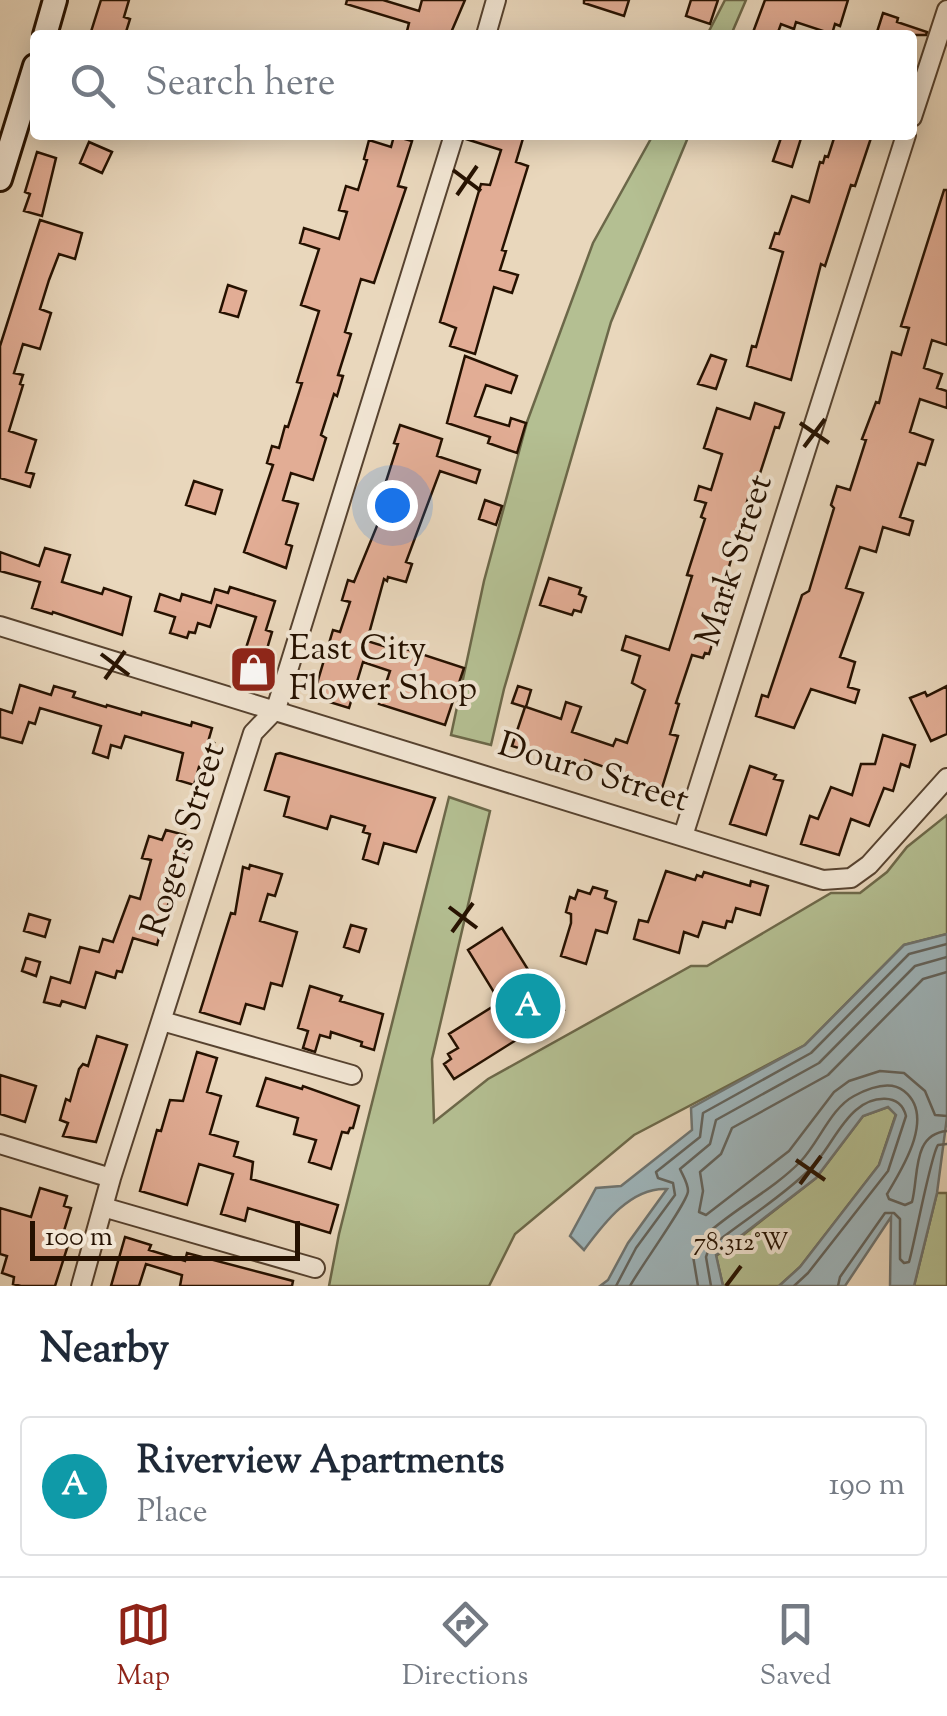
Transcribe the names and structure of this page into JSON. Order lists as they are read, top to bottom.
{
  "streets": {
    "street": ["Mark Street", "Douro Street", "Rogers Street"]
  },
  "crossings": [
    ["Mark Street", "Douro Street"],
    ["Douro Street", "Rogers Street"]
  ],
  "places": {
    "shop": ["East City Flower Shop"]
  },
  "scale_bar": "100 m",
  "page": {
    "search": "Search here",
    "pins": "A",
    "scale": "100 m",
    "heading": "Nearby",
    "list": [
      {
        "mark": "A",
        "name": "Riverview Apartments",
        "note": "Place",
        "value": "190 m"
      }
    ],
    "nav": ["Map", "Directions", "Saved"]
  },
  "coordinates": ["78.312°W"]
}
